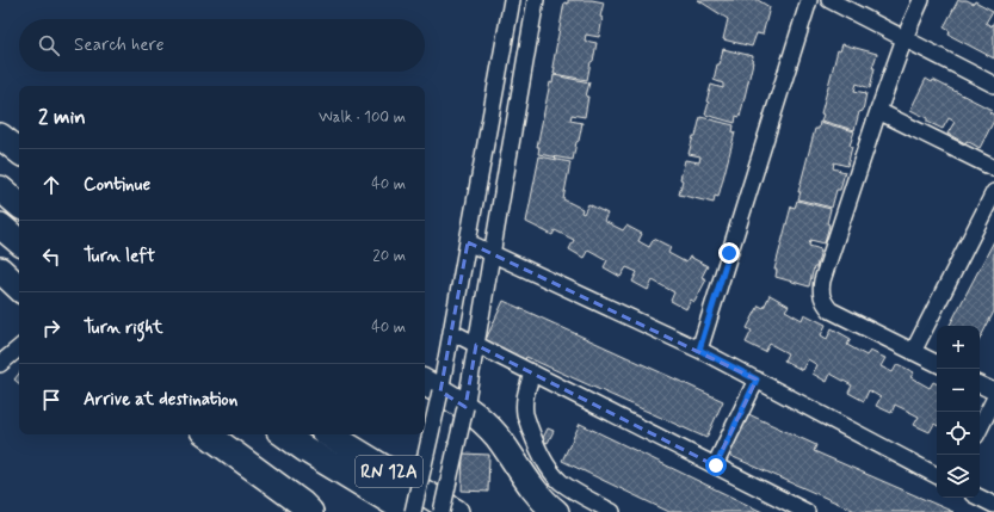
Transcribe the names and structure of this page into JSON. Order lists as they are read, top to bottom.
{
  "streets": {
    "highway": ["RN 12A"]
  },
  "page": {
    "search": "Search here",
    "heading": ["2 min", "Walk · 100 m"],
    "list": [
      ["Continue", "40 m"],
      ["Turn left", "20 m"],
      ["Turn right", "40 m"],
      "Arrive at destination"
    ],
    "map_buttons": ["+", "−"]
  }
}
